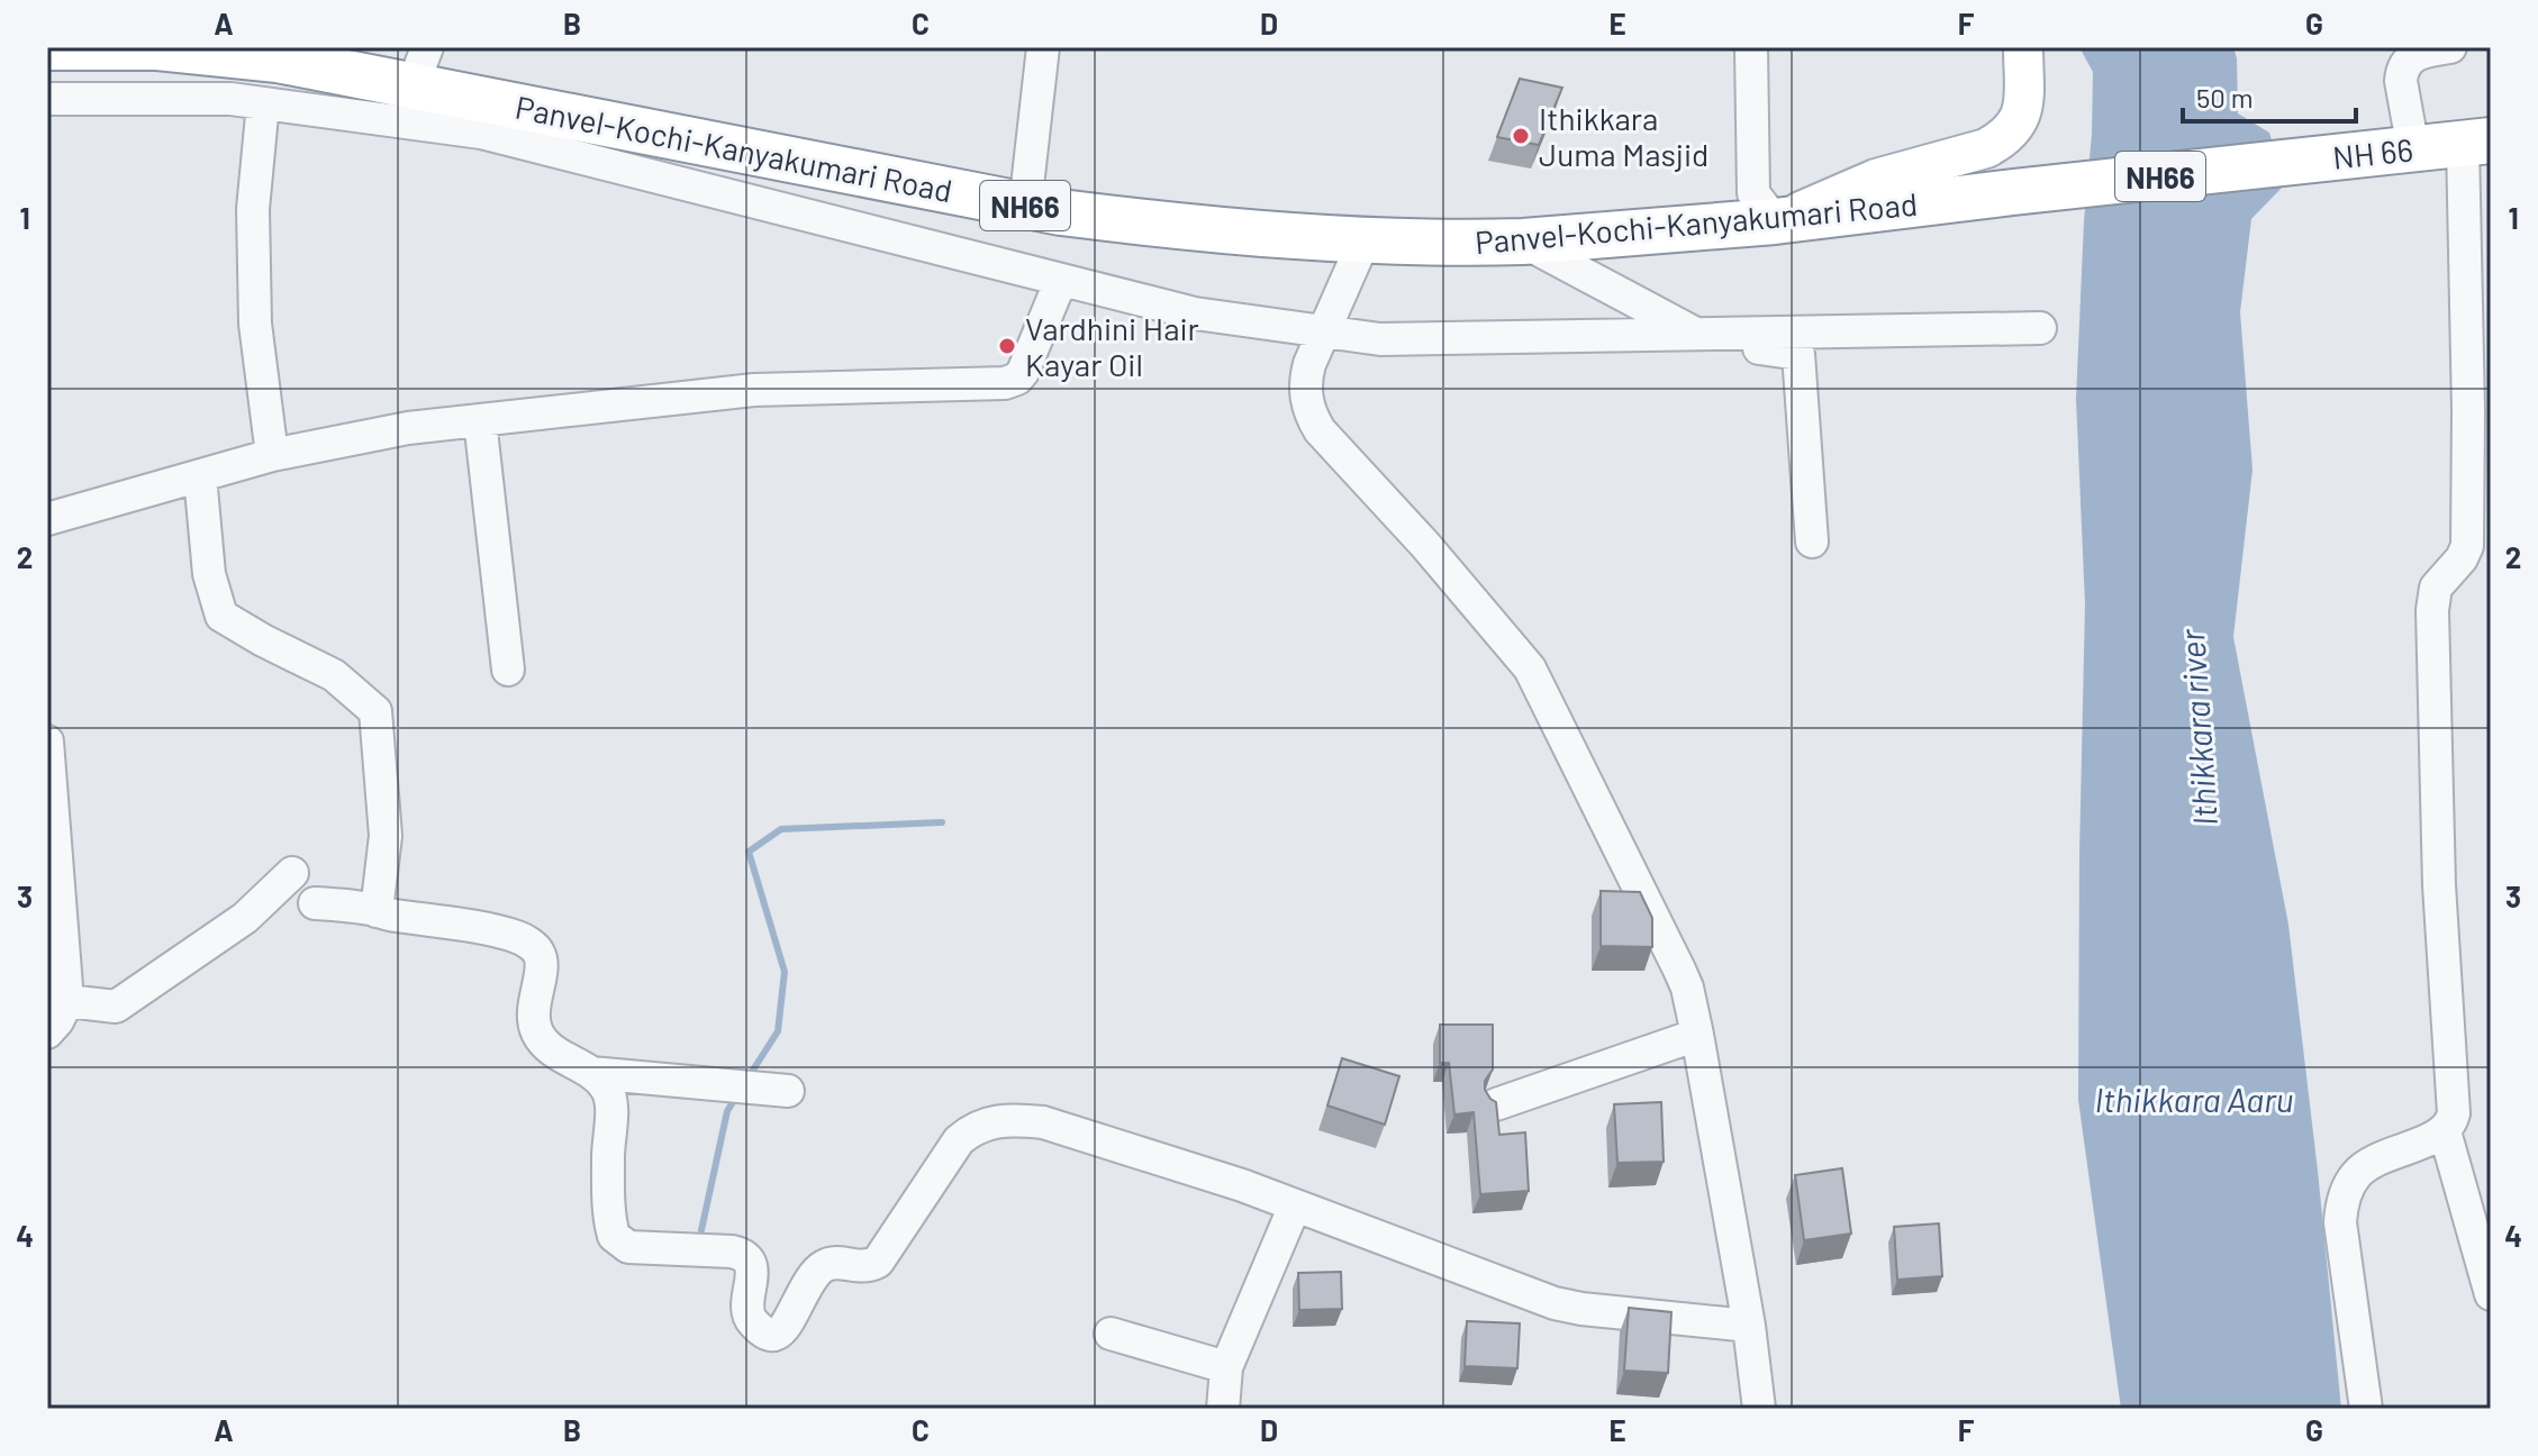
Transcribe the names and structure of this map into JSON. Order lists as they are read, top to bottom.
{
  "streets": {
    "highway": ["Panvel-Kochi-Kanyakumari Road", "NH 66", "NH66"]
  },
  "crossings": [
    ["Panvel-Kochi-Kanyakumari Road", "NH 66"]
  ],
  "water": ["Ithikkara river", "Ithikkara Aaru"],
  "places": ["Ithikkara Juma Masjid", "Vardhini Hair Kayar Oil"],
  "scale_bar": "50 m",
  "grid": {
    "columns": [
      "A",
      "B",
      "C",
      "D",
      "E",
      "F",
      "G"
    ],
    "rows": [
      "1",
      "2",
      "3",
      "4"
    ]
  }
}
